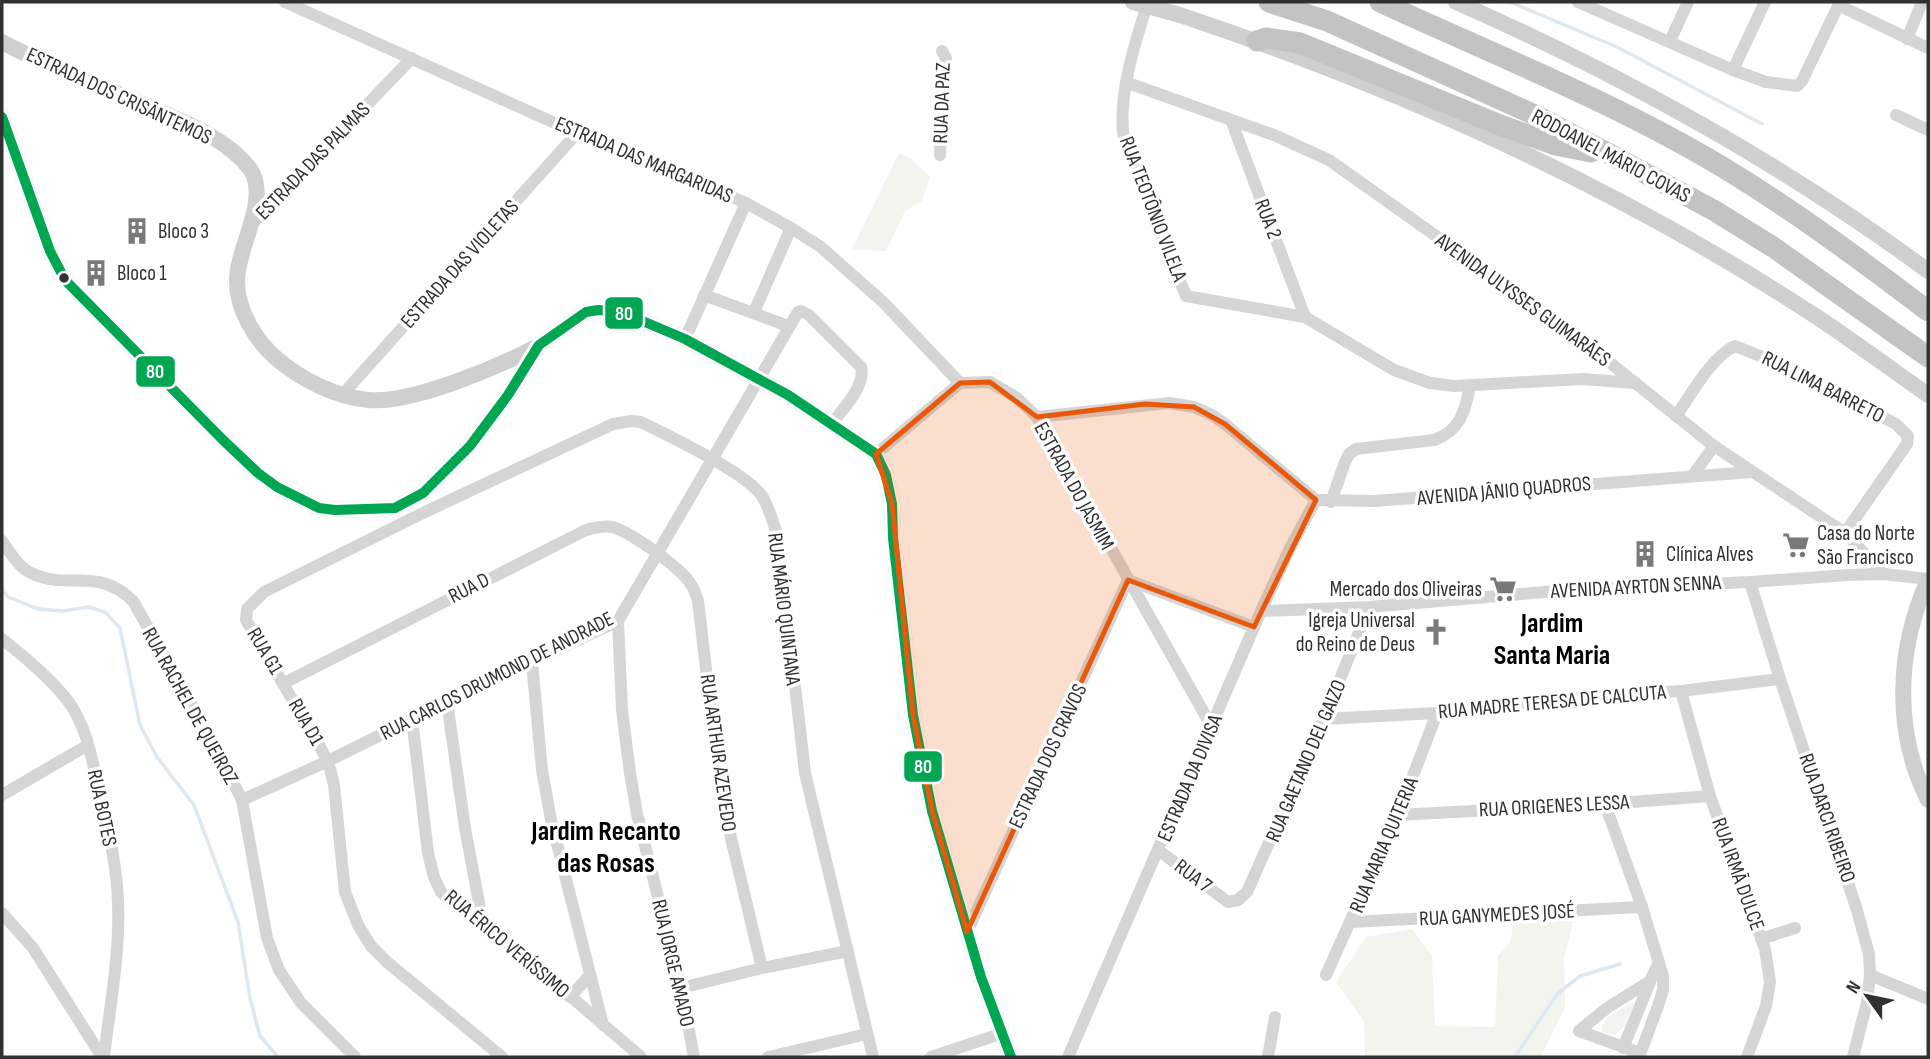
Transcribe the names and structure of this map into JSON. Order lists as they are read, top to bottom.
{
  "streets": {
    "highway": ["RODOANEL MÁRIO COVAS"],
    "main road": ["ESTRADA DOS CRISÂNTEMOS", "ESTRADA DAS PALMAS"],
    "street": [
      "RUA DA PAZ",
      "ESTRADA DAS MARGARIDAS",
      "RUA TEOTÔNIO VILELA",
      "RUA 2",
      "ESTRADA DAS VIOLETAS",
      "AVENIDA ULYSSES GUIMARÃES",
      "RUA LIMA BARRETO",
      "ESTRADA DO JASMIM",
      "AVENIDA JÂNIO QUADROS",
      "AVENIDA AYRTON SENNA",
      "RUA D",
      "RUA MÁRIO QUINTANA",
      "RUA G1",
      "RUA CARLOS DRUMOND DE ANDRADE",
      "RUA MADRE TERESA DE CALCUTA",
      "RUA RACHEL DE QUEIROZ",
      "RUA D1",
      "RUA ARTHUR AZEVEDO",
      "ESTRADA DOS CRAVOS",
      "RUA GAETANO DEL GAIZO",
      "ESTRADA DA DIVISA",
      "RUA ORIGENES LESSA",
      "RUA BOTES",
      "RUA DARCI RIBEIRO",
      "RUA MARIA QUITERIA",
      "RUA IRMÃ DULCE",
      "RUA 7",
      "RUA GANYMEDES JOSÉ",
      "RUA ÉRICO VERÍSSIMO",
      "RUA JORGE AMADO"
    ]
  },
  "crossings": [
    ["ESTRADA DOS CRISÂNTEMOS", "ESTRADA DAS PALMAS"],
    ["ESTRADA DAS MARGARIDAS", "ESTRADA DAS PALMAS"],
    ["ESTRADA DAS MARGARIDAS", "ESTRADA DAS VIOLETAS"],
    ["ESTRADA DAS MARGARIDAS", "ESTRADA DO JASMIM"],
    ["ESTRADA DAS PALMAS", "ESTRADA DAS VIOLETAS"],
    ["RUA TEOTÔNIO VILELA", "RUA 2"],
    ["RUA TEOTÔNIO VILELA", "AVENIDA ULYSSES GUIMARÃES"],
    ["RUA 2", "AVENIDA ULYSSES GUIMARÃES"],
    ["AVENIDA ULYSSES GUIMARÃES", "RUA LIMA BARRETO"],
    ["AVENIDA ULYSSES GUIMARÃES", "AVENIDA JÂNIO QUADROS"],
    ["AVENIDA ULYSSES GUIMARÃES", "AVENIDA AYRTON SENNA"],
    ["ESTRADA DO JASMIM", "ESTRADA DOS CRAVOS"],
    ["ESTRADA DO JASMIM", "ESTRADA DA DIVISA"],
    ["AVENIDA JÂNIO QUADROS", "ESTRADA DA DIVISA"],
    ["AVENIDA AYRTON SENNA", "RUA GAETANO DEL GAIZO"],
    ["AVENIDA AYRTON SENNA", "ESTRADA DA DIVISA"],
    ["AVENIDA AYRTON SENNA", "RUA DARCI RIBEIRO"],
    ["RUA D", "RUA G1"],
    ["RUA D", "RUA CARLOS DRUMOND DE ANDRADE"],
    ["RUA D", "RUA D1"],
    ["RUA D", "RUA ARTHUR AZEVEDO"],
    ["RUA MÁRIO QUINTANA", "RUA G1"],
    ["RUA MÁRIO QUINTANA", "RUA CARLOS DRUMOND DE ANDRADE"],
    ["RUA G1", "RUA D1"],
    ["RUA CARLOS DRUMOND DE ANDRADE", "RUA RACHEL DE QUEIROZ"],
    ["RUA CARLOS DRUMOND DE ANDRADE", "RUA D1"],
    ["RUA CARLOS DRUMOND DE ANDRADE", "RUA ARTHUR AZEVEDO"],
    ["RUA CARLOS DRUMOND DE ANDRADE", "RUA ÉRICO VERÍSSIMO"],
    ["RUA CARLOS DRUMOND DE ANDRADE", "RUA JORGE AMADO"],
    ["RUA MADRE TERESA DE CALCUTA", "RUA GAETANO DEL GAIZO"],
    ["RUA MADRE TERESA DE CALCUTA", "RUA DARCI RIBEIRO"],
    ["RUA MADRE TERESA DE CALCUTA", "RUA MARIA QUITERIA"],
    ["RUA MADRE TERESA DE CALCUTA", "RUA IRMÃ DULCE"],
    ["RUA GAETANO DEL GAIZO", "RUA 7"],
    ["ESTRADA DA DIVISA", "RUA 7"],
    ["RUA ORIGENES LESSA", "RUA MARIA QUITERIA"],
    ["RUA ORIGENES LESSA", "RUA IRMÃ DULCE"],
    ["RUA MARIA QUITERIA", "RUA GANYMEDES JOSÉ"]
  ],
  "districts": ["Jardim Santa Maria", "Jardim Recanto das Rosas"],
  "places": {
    "building": ["Bloco 3", "Bloco 1", "Clínica Alves"],
    "supermarket": ["Casa do Norte São Francisco", "Mercado dos Oliveiras"],
    "church": ["Igreja Universal do Reino de Deus"]
  },
  "lines": ["transit line 80"],
  "north": "top left"
}
